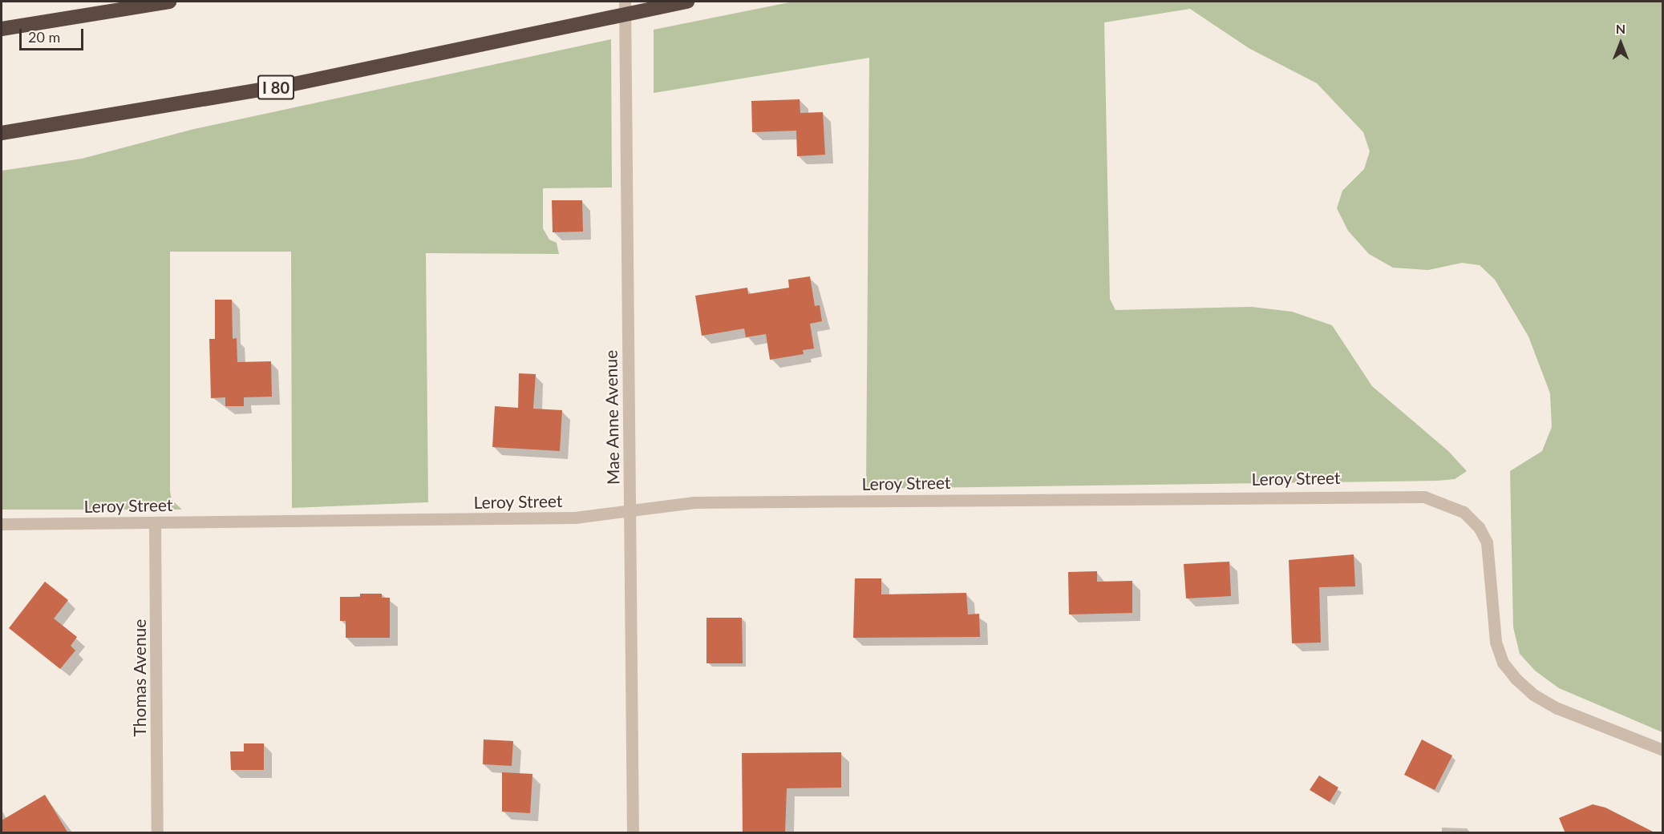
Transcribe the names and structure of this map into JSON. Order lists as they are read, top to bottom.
{
  "streets": {
    "highway": ["I 80"],
    "street": ["Mae Anne Avenue", "Leroy Street", "Thomas Avenue"]
  },
  "crossings": [
    ["Mae Anne Avenue", "Leroy Street"],
    ["Leroy Street", "Thomas Avenue"]
  ],
  "scale_bar": "20 m",
  "north": "top"
}
